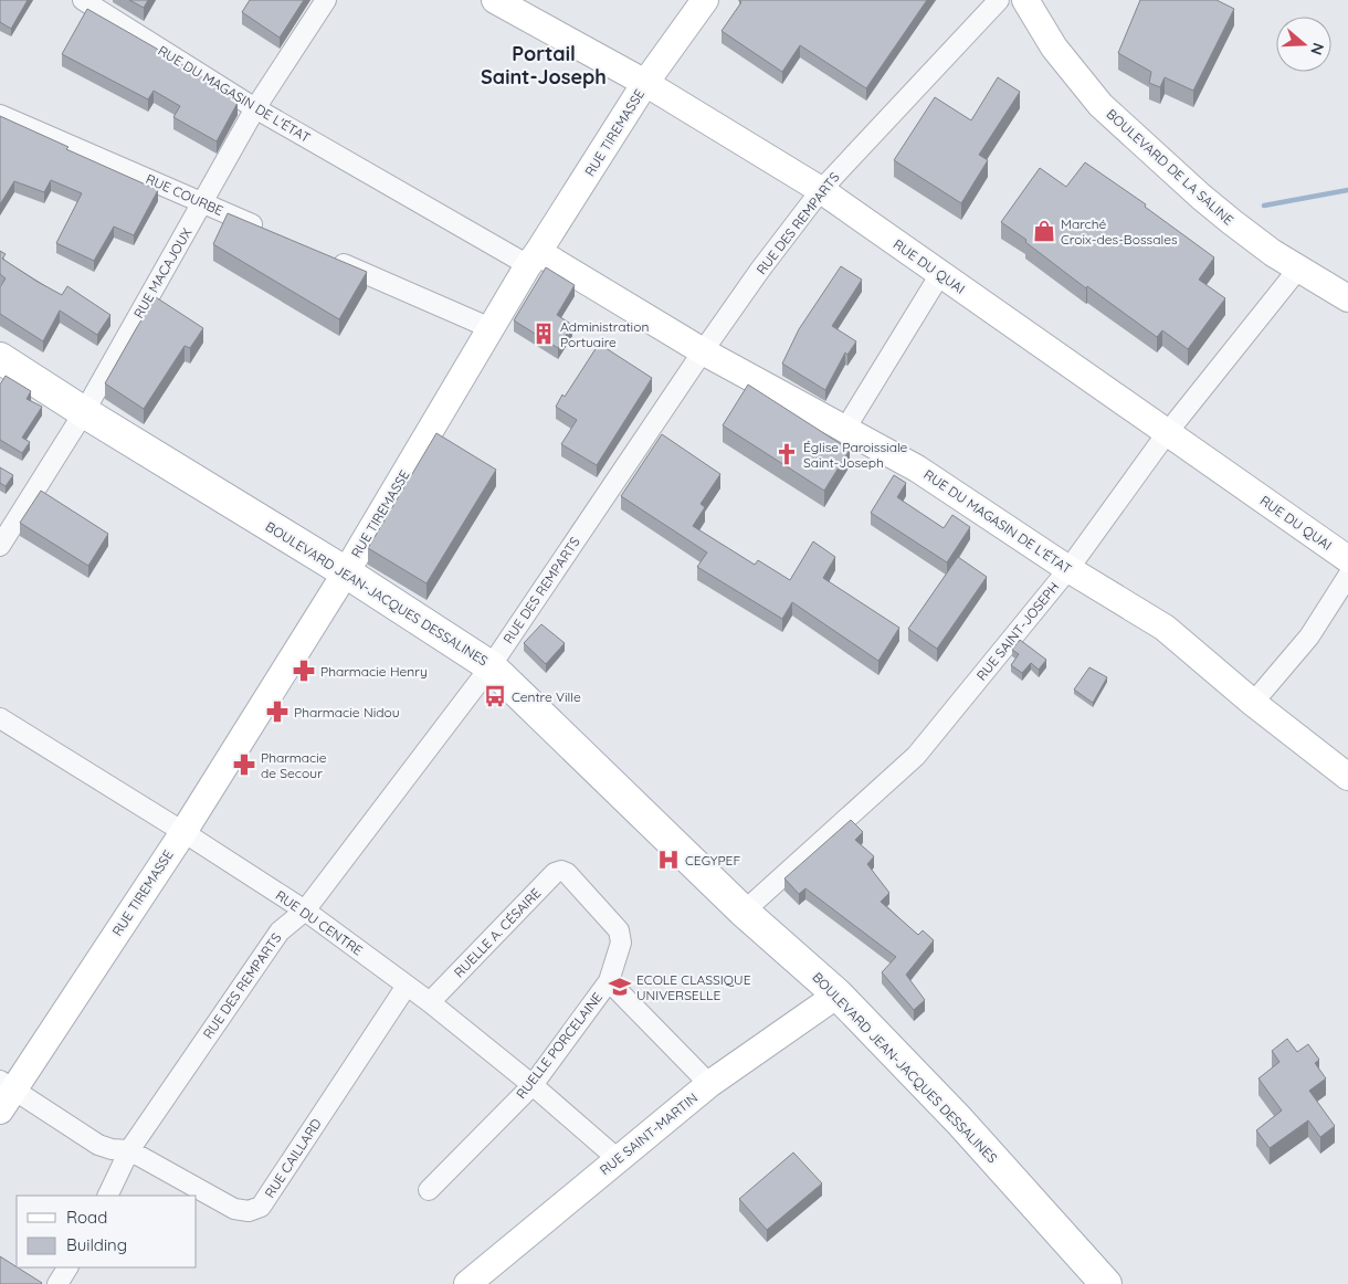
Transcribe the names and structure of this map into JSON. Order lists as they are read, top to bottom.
{
  "streets": {
    "main road": ["BOULEVARD JEAN-JACQUES DESSALINES"],
    "street": [
      "RUE DU MAGASIN DE L'ÉTAT",
      "RUE TIREMASSE",
      "BOULEVARD DE LA SALINE",
      "RUE COURBE",
      "RUE DES REMPARTS",
      "RUE DU QUAI",
      "RUE MACAJOUX",
      "RUE SAINT-JOSEPH",
      "RUE DU CENTRE",
      "RUELLE A. CÉSAIRE",
      "RUELLE PORCELAINE",
      "RUE SAINT-MARTIN",
      "RUE CAILLARD"
    ]
  },
  "crossings": [
    ["RUE DU MAGASIN DE L'ÉTAT", "RUE TIREMASSE"],
    ["RUE DU MAGASIN DE L'ÉTAT", "RUE DES REMPARTS"],
    ["RUE DU MAGASIN DE L'ÉTAT", "RUE MACAJOUX"],
    ["RUE DU MAGASIN DE L'ÉTAT", "RUE SAINT-JOSEPH"],
    ["RUE TIREMASSE", "RUE DU QUAI"],
    ["RUE TIREMASSE", "BOULEVARD JEAN-JACQUES DESSALINES"],
    ["RUE TIREMASSE", "RUE DU CENTRE"],
    ["BOULEVARD DE LA SALINE", "RUE SAINT-JOSEPH"],
    ["RUE COURBE", "RUE MACAJOUX"],
    ["RUE DES REMPARTS", "RUE DU QUAI"],
    ["RUE DES REMPARTS", "BOULEVARD JEAN-JACQUES DESSALINES"],
    ["RUE DES REMPARTS", "RUE DU CENTRE"],
    ["RUE DES REMPARTS", "RUE CAILLARD"],
    ["RUE DU QUAI", "RUE SAINT-JOSEPH"],
    ["RUE MACAJOUX", "BOULEVARD JEAN-JACQUES DESSALINES"],
    ["BOULEVARD JEAN-JACQUES DESSALINES", "RUE SAINT-JOSEPH"],
    ["BOULEVARD JEAN-JACQUES DESSALINES", "RUE SAINT-MARTIN"],
    ["RUE DU CENTRE", "RUELLE A. CÉSAIRE"],
    ["RUE DU CENTRE", "RUELLE PORCELAINE"],
    ["RUE DU CENTRE", "RUE SAINT-MARTIN"],
    ["RUE DU CENTRE", "RUE CAILLARD"],
    ["RUELLE A. CÉSAIRE", "RUELLE PORCELAINE"]
  ],
  "districts": ["Portail Saint-Joseph"],
  "places": {
    "shop": ["Marché Croix-des-Bossales"],
    "building": ["Administration Portuaire"],
    "church": ["Église Paroissiale Saint-Joseph"],
    "pharmacy": ["Pharmacie Henry", "Pharmacie Nidou", "Pharmacie de Secour"],
    "bus stop": ["Centre Ville"],
    "hospital": ["CEGYPEF"],
    "school or university": ["ECOLE CLASSIQUE UNIVERSELLE"]
  },
  "legend": ["Road", "Building"],
  "north": "right"
}
